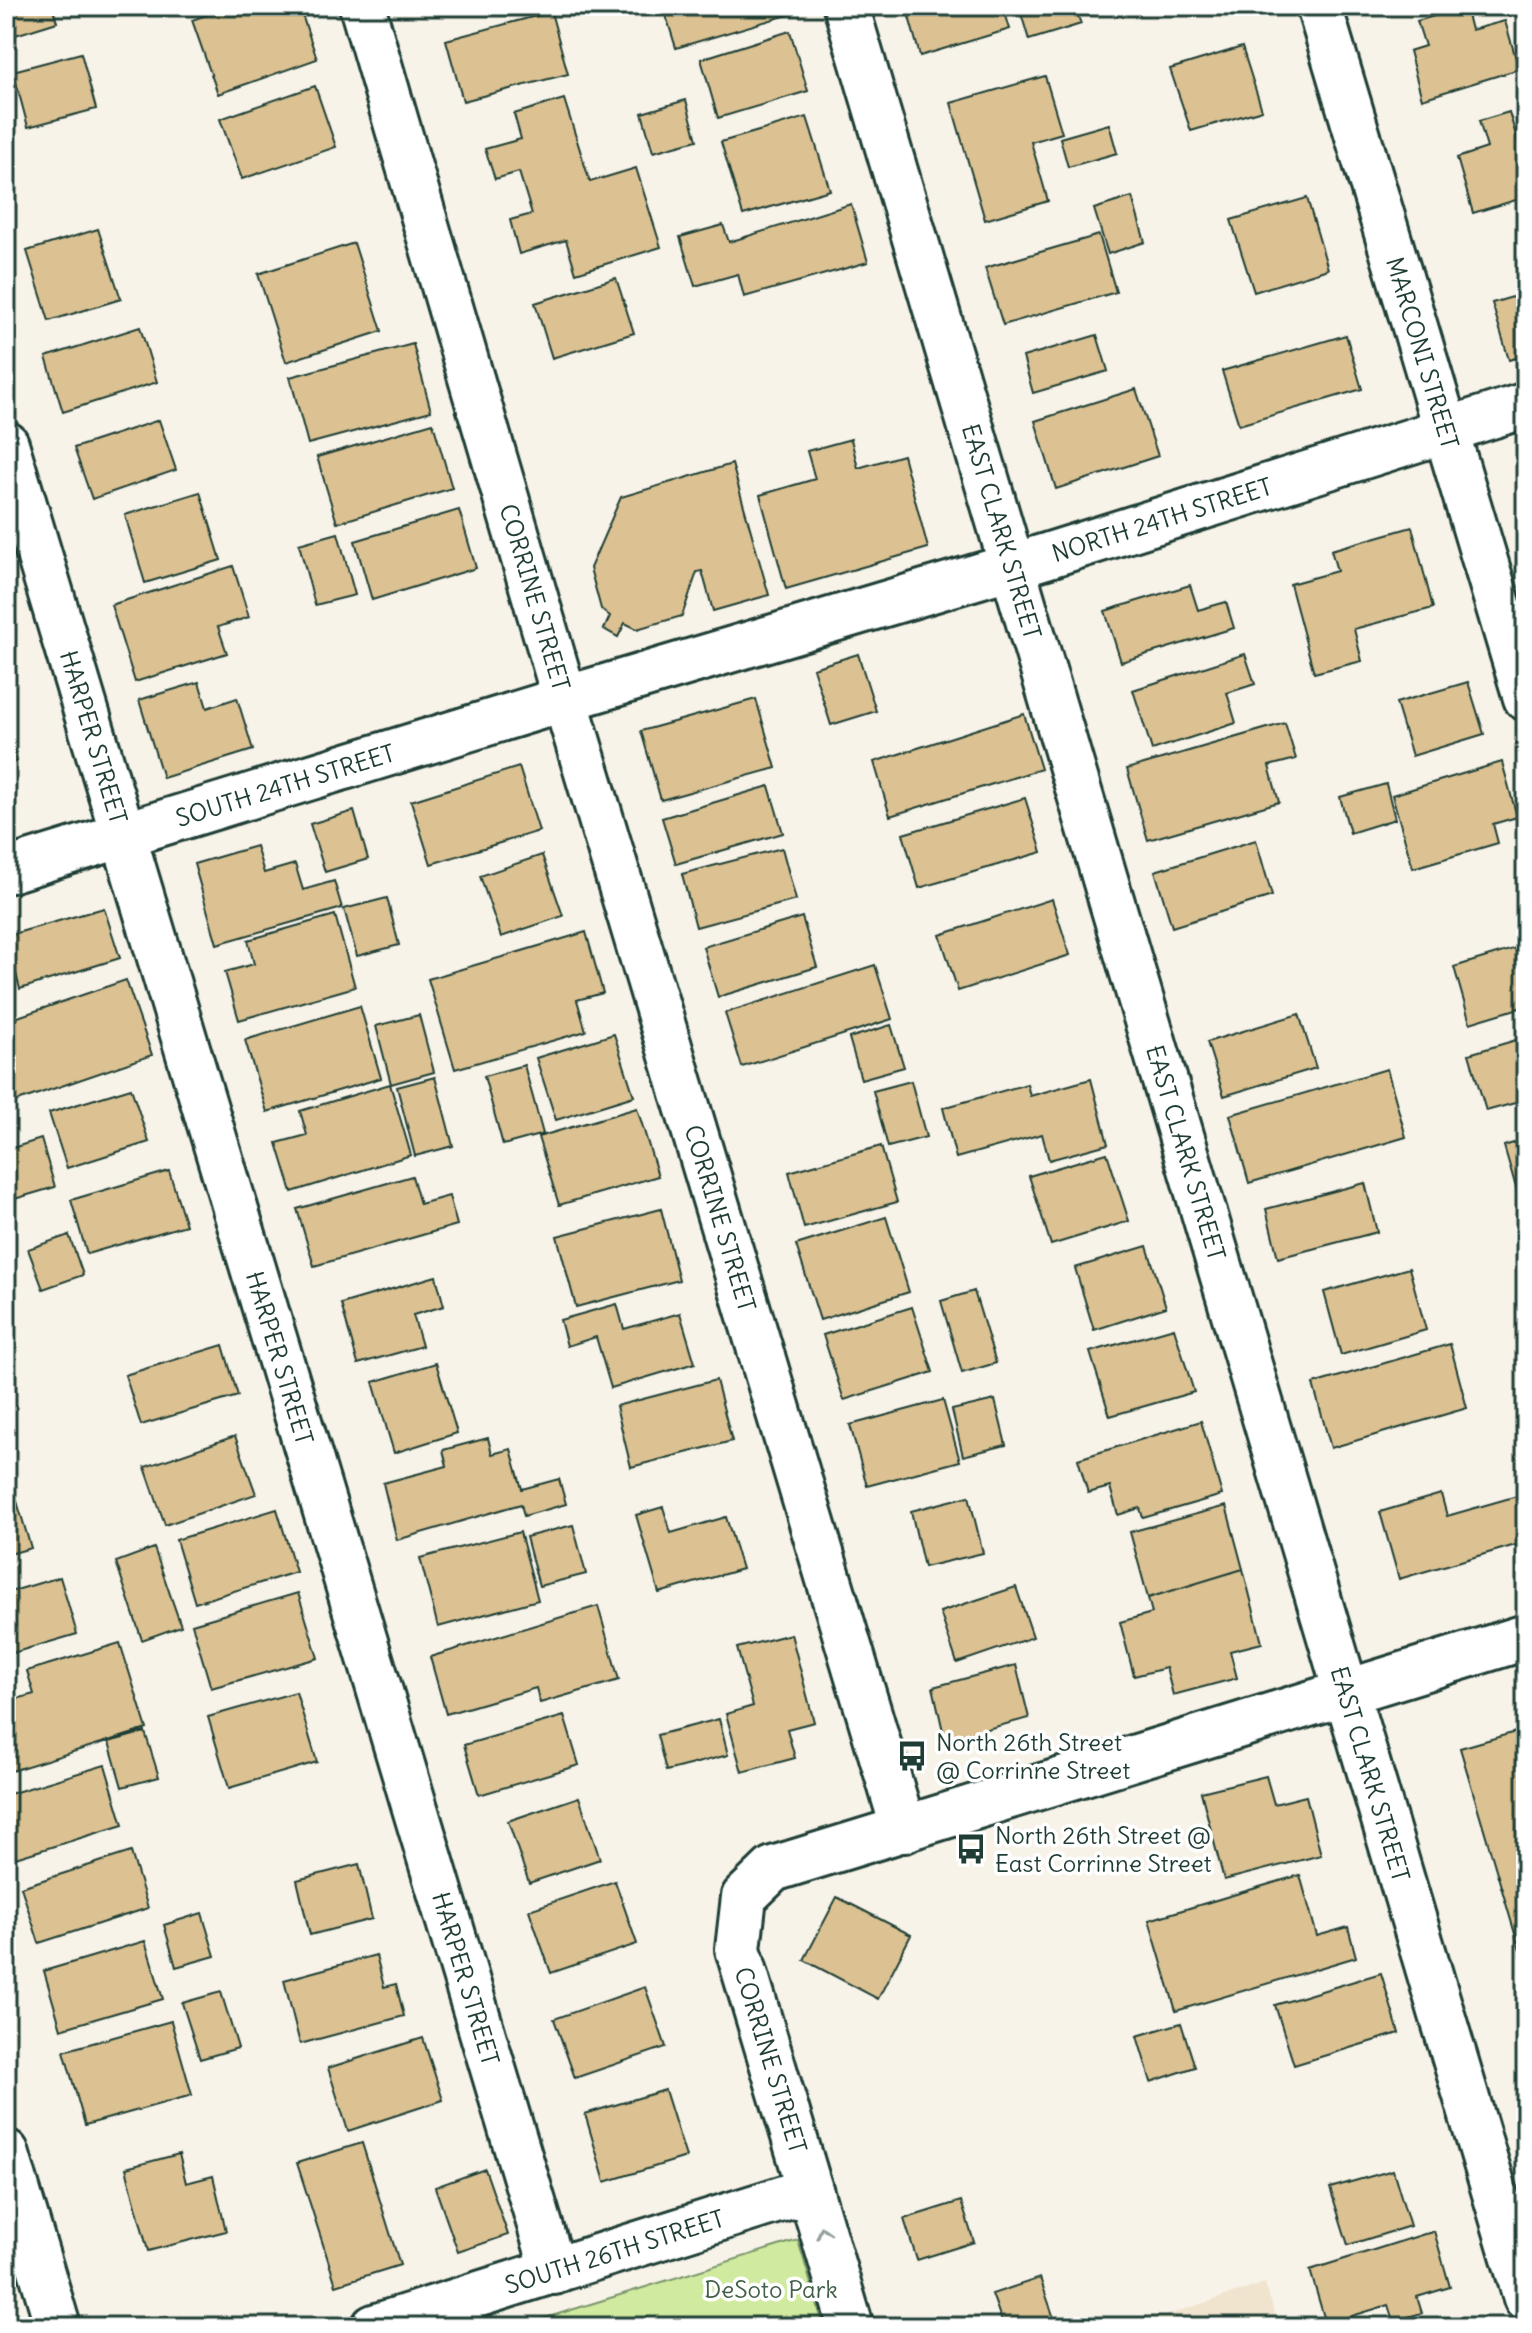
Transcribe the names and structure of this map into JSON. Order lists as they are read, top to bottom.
{
  "streets": {
    "street": [
      "MARCONI STREET",
      "NORTH 24TH STREET",
      "EAST CLARK STREET",
      "CORRINE STREET",
      "HARPER STREET",
      "SOUTH 24TH STREET",
      "SOUTH 26TH STREET"
    ]
  },
  "crossings": [
    ["MARCONI STREET", "NORTH 24TH STREET"],
    ["NORTH 24TH STREET", "EAST CLARK STREET"],
    ["NORTH 24TH STREET", "CORRINE STREET"],
    ["NORTH 24TH STREET", "SOUTH 24TH STREET"],
    ["CORRINE STREET", "SOUTH 24TH STREET"],
    ["CORRINE STREET", "SOUTH 26TH STREET"],
    ["HARPER STREET", "SOUTH 24TH STREET"],
    ["HARPER STREET", "SOUTH 26TH STREET"]
  ],
  "parks": ["DeSoto Park"],
  "places": {
    "bus stop": ["North 26th Street @ Corrinne Street", "North 26th Street @ East Corrinne Street"]
  }
}
